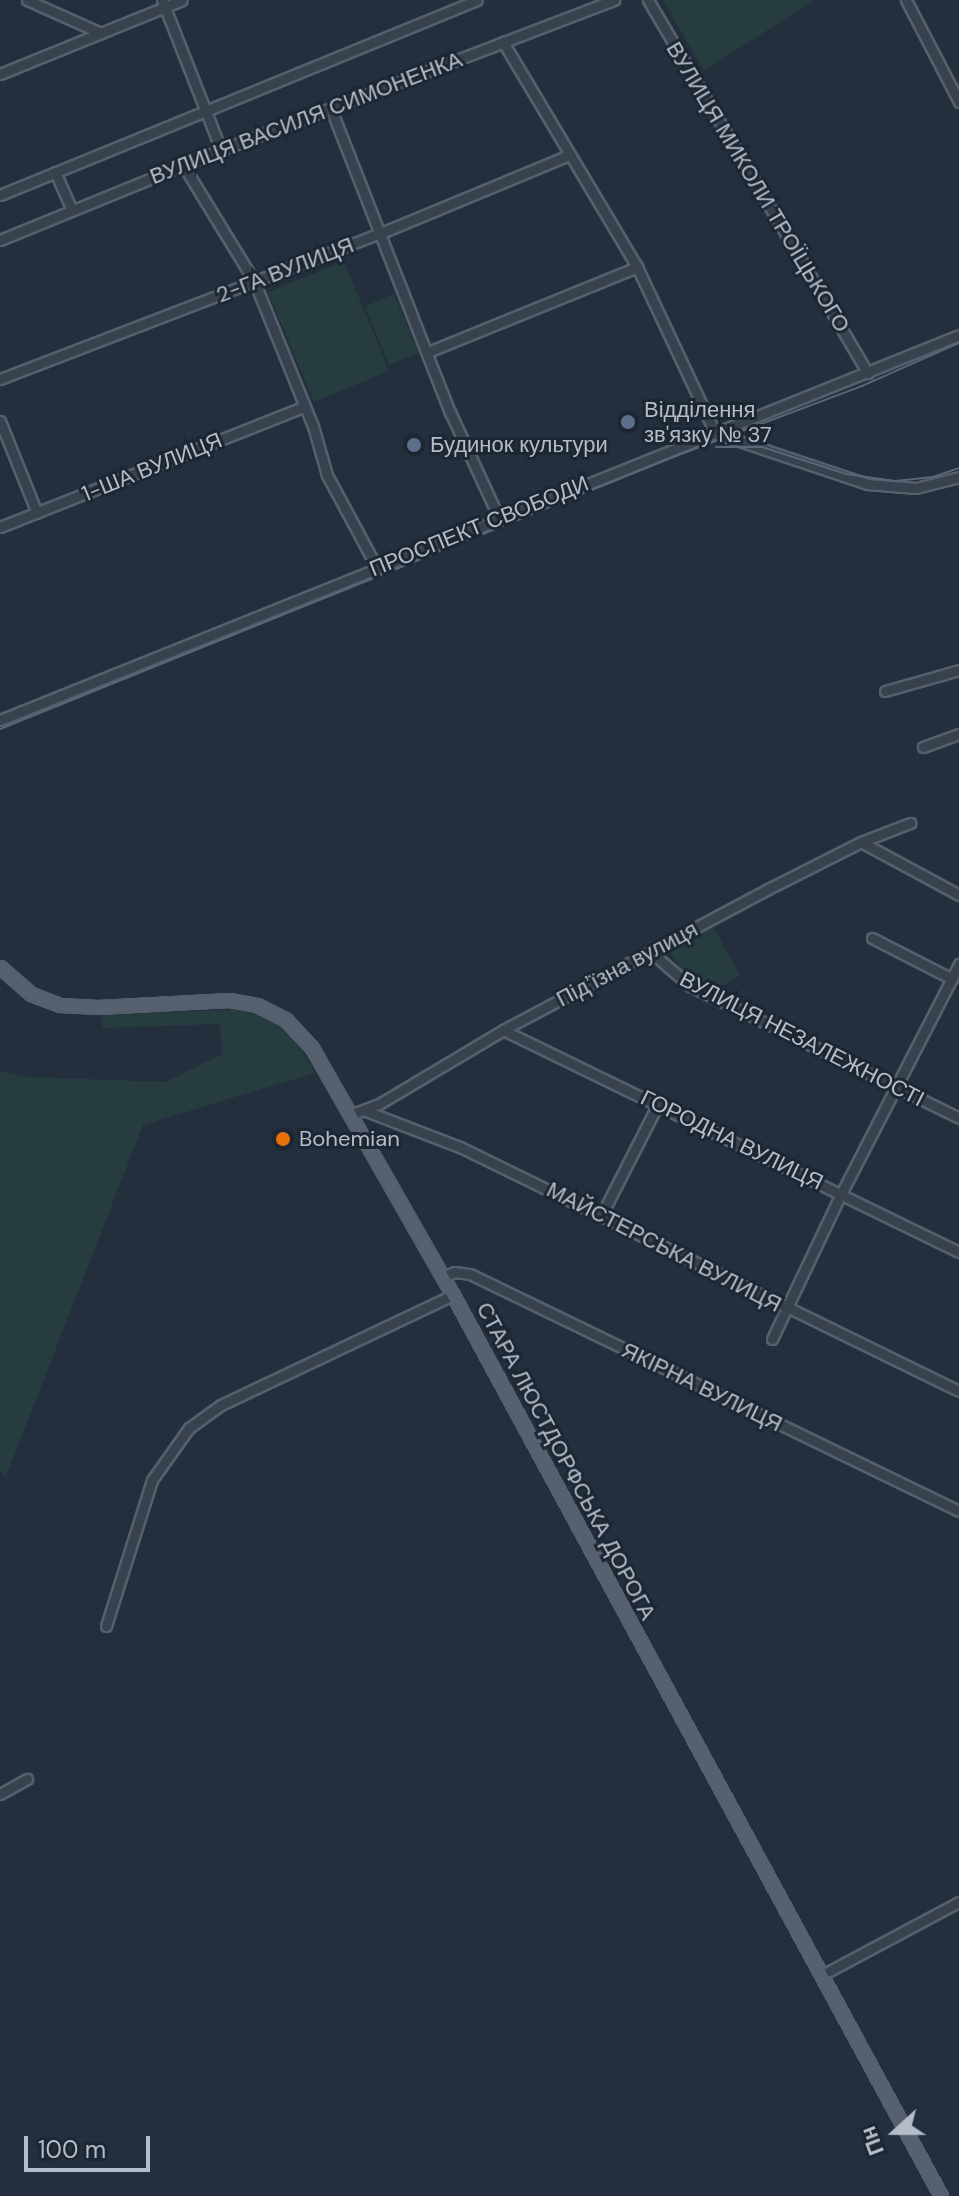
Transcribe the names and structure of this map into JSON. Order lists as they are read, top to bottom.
{
  "streets": {
    "main road": ["СТАРА ЛЮСТДОРФСЬКА ДОРОГА"],
    "street": [
      "ВУЛИЦЯ ВАСИЛЯ СИМОНЕНКА",
      "ВУЛИЦЯ МИКОЛИ ТРОЇЦЬКОГО",
      "2-ГА ВУЛИЦЯ",
      "1-ША ВУЛИЦЯ",
      "ПРОСПЕКТ СВОБОДИ",
      "Підʼїзна вулиця",
      "ВУЛИЦЯ НЕЗАЛЕЖНОСТІ",
      "ГОРОДНА ВУЛИЦЯ",
      "МАЙСТЕРСЬКА ВУЛИЦЯ",
      "ЯКІРНА ВУЛИЦЯ"
    ]
  },
  "crossings": [
    ["ВУЛИЦЯ МИКОЛИ ТРОЇЦЬКОГО", "ПРОСПЕКТ СВОБОДИ"],
    ["Підʼїзна вулиця", "ВУЛИЦЯ НЕЗАЛЕЖНОСТІ"],
    ["Підʼїзна вулиця", "ГОРОДНА ВУЛИЦЯ"],
    ["Підʼїзна вулиця", "МАЙСТЕРСЬКА ВУЛИЦЯ"],
    ["Підʼїзна вулиця", "СТАРА ЛЮСТДОРФСЬКА ДОРОГА"],
    ["ЯКІРНА ВУЛИЦЯ", "СТАРА ЛЮСТДОРФСЬКА ДОРОГА"]
  ],
  "places": ["Відділення зв'язку № 37", "Будинок культури", "Bohemian"],
  "scale_bar": "100 m",
  "north": "left"
}
